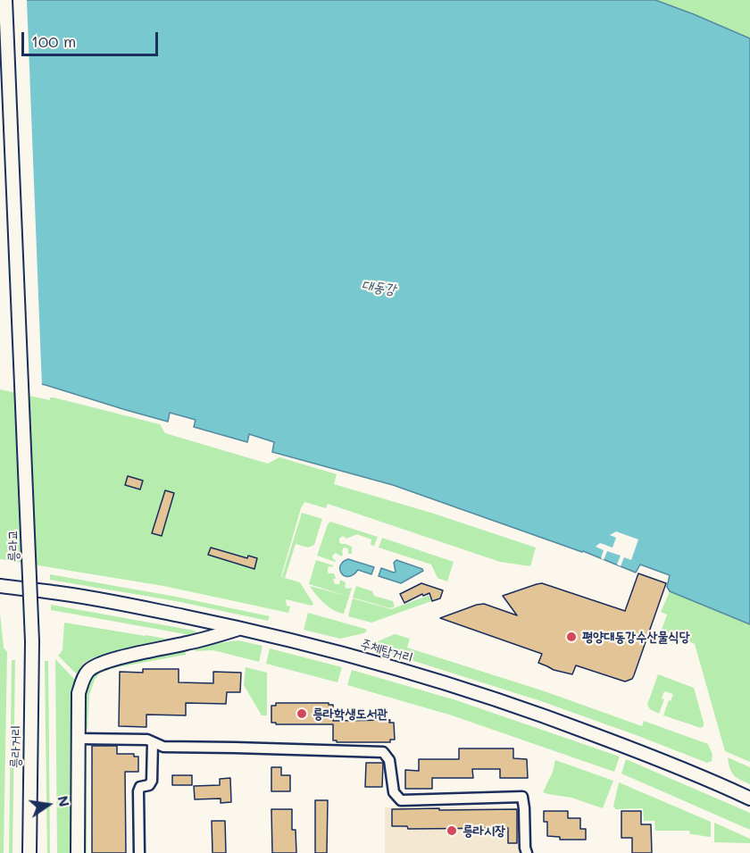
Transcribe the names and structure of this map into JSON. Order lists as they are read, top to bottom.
{
  "streets": {
    "main road": ["릉라교", "주체탑거리", "릉라거리"]
  },
  "crossings": [
    ["릉라교", "릉라거리"]
  ],
  "water": ["대동강"],
  "places": ["평양대동강수산물식당", "릉라학생도서관", "릉라시장"],
  "scale_bar": "100 m",
  "north": "right"
}
